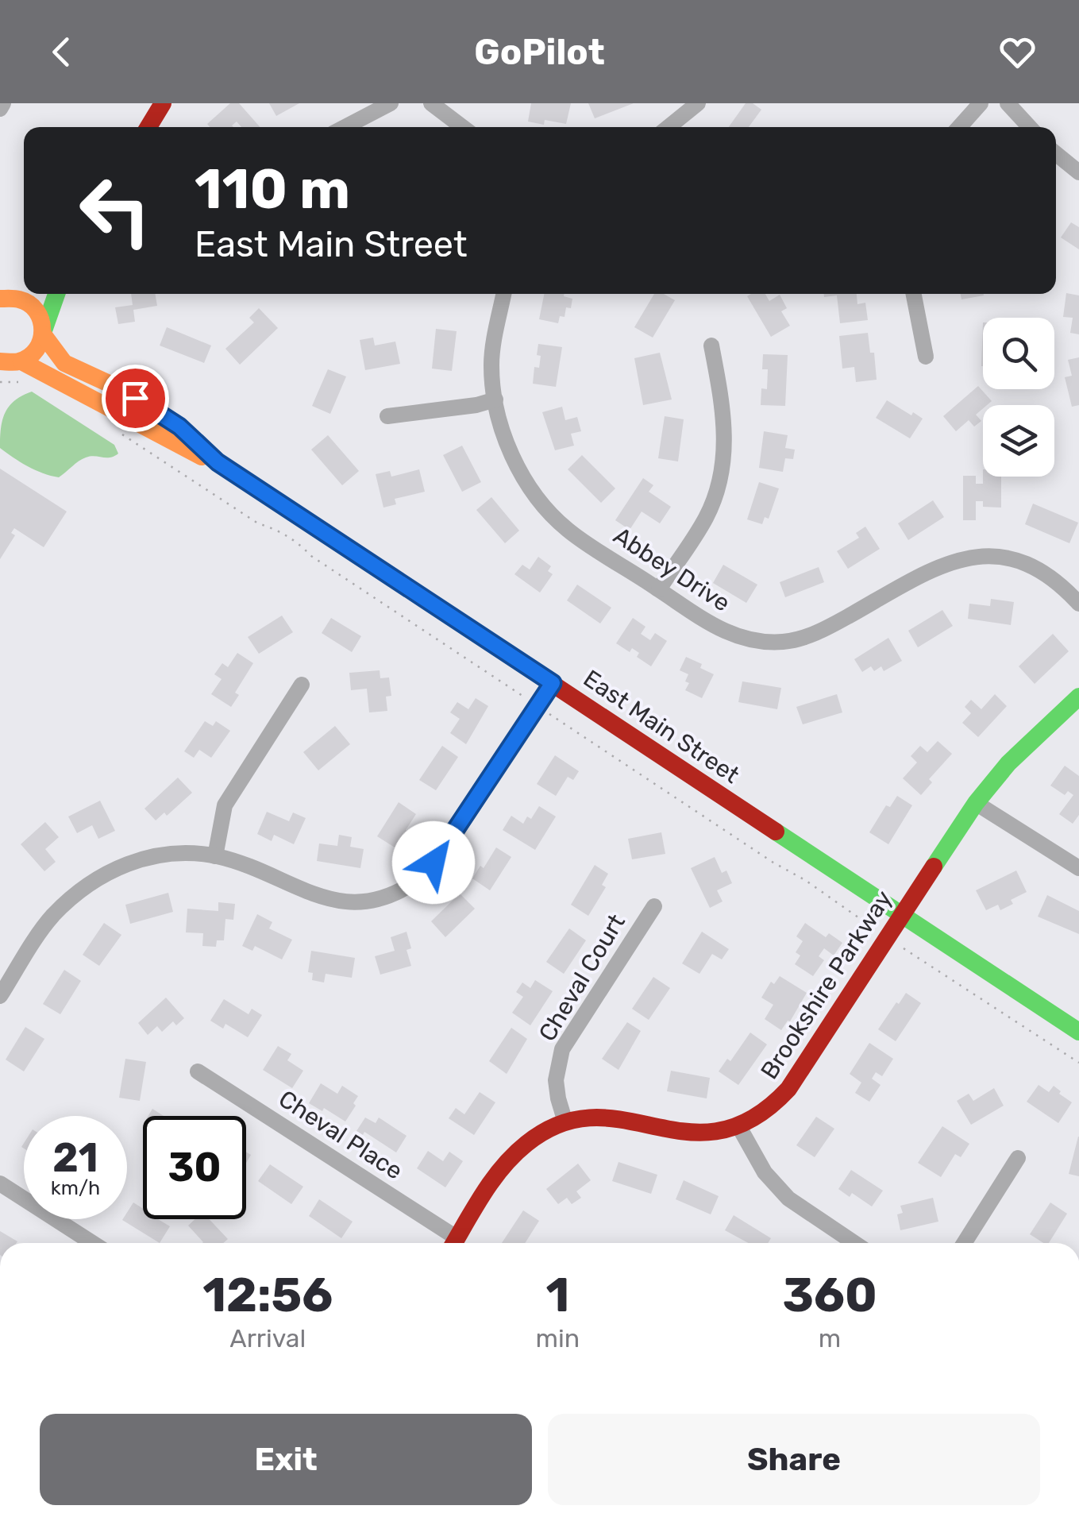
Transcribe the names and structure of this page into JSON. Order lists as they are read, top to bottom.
{
  "streets": {
    "main road": ["East Main Street", "Brookshire Parkway"],
    "street": ["Abbey Drive", "Cheval Court", "Cheval Place"]
  },
  "crossings": [
    ["East Main Street", "Brookshire Parkway"],
    ["Cheval Court", "Brookshire Parkway"]
  ],
  "page": {
    "header": "GoPilot",
    "turn": ["110 m", "East Main Street"],
    "speed": "21 km/h",
    "limit": "30",
    "eta": [
      "12:56",
      "Arrival",
      "1",
      "min",
      "360",
      "m"
    ],
    "buttons": ["Exit", "Share"]
  }
}
